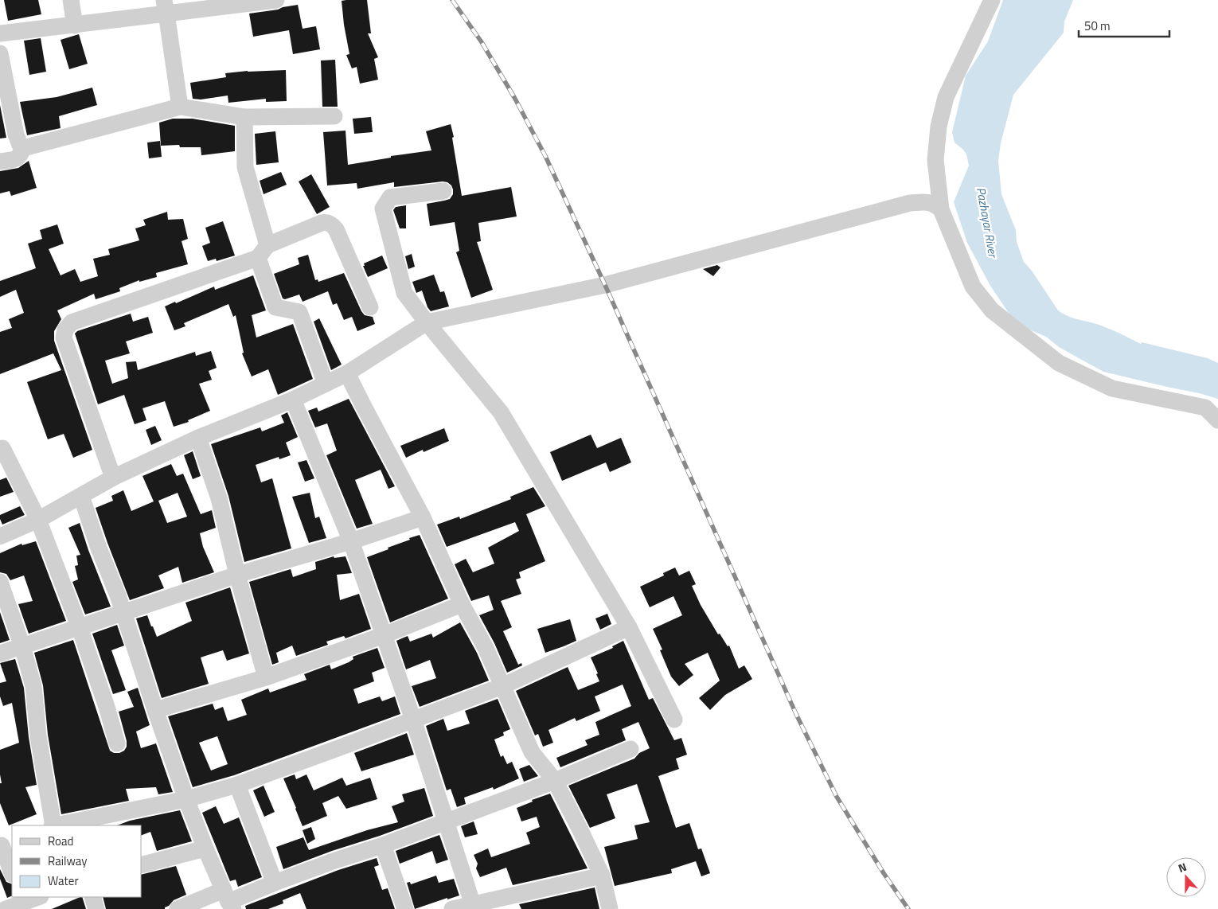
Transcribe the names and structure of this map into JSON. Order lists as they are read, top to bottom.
{
  "water": ["Pazhayar River"],
  "legend": ["Road", "Railway", "Water"],
  "scale_bar": "50 m",
  "north": "top"
}
